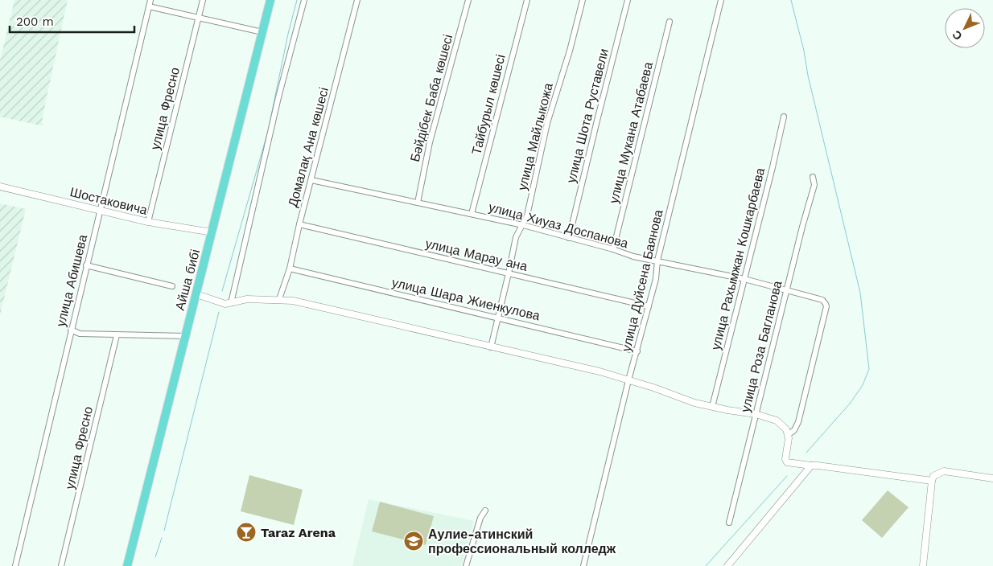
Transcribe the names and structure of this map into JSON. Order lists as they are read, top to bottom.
{
  "streets": {
    "main road": ["Айша бибі"],
    "street": [
      "Бәйдібек Баба көшесі",
      "Тайбурыл көшесі",
      "улица Фресно",
      "улица Шота Руставели",
      "улица Мукана Атабаева",
      "улица Майлыкожа",
      "Домалақ Ана көшесі",
      "Шостаковича",
      "улица Хиуаз Доспанова",
      "улица Марау ана",
      "улица Рахымжан Кошкарбаева",
      "улица Абишева",
      "улица Дуйсена Баянова",
      "улица Шара Жиенкулова",
      "улица Роза Багланова"
    ]
  },
  "crossings": [
    ["Бәйдібек Баба көшесі", "улица Хиуаз Доспанова"],
    ["Тайбурыл көшесі", "улица Хиуаз Доспанова"],
    ["улица Фресно", "Шостаковича"],
    ["улица Шота Руставели", "улица Хиуаз Доспанова"],
    ["улица Мукана Атабаева", "улица Хиуаз Доспанова"],
    ["улица Майлыкожа", "улица Хиуаз Доспанова"],
    ["улица Майлыкожа", "улица Марау ана"],
    ["улица Майлыкожа", "улица Шара Жиенкулова"],
    ["Домалақ Ана көшесі", "улица Хиуаз Доспанова"],
    ["Домалақ Ана көшесі", "улица Марау ана"],
    ["Домалақ Ана көшесі", "улица Шара Жиенкулова"],
    ["Шостаковича", "Айша бибі"],
    ["Шостаковича", "улица Абишева"],
    ["улица Хиуаз Доспанова", "улица Рахымжан Кошкарбаева"],
    ["улица Хиуаз Доспанова", "улица Дуйсена Баянова"],
    ["улица Хиуаз Доспанова", "улица Роза Багланова"],
    ["улица Марау ана", "улица Дуйсена Баянова"],
    ["улица Дуйсена Баянова", "улица Шара Жиенкулова"]
  ],
  "places": {
    "bar": ["Taraz Arena"],
    "school or university": ["Аулие-атинский профессиональный колледж"]
  },
  "scale_bar": "200 m",
  "north": "bottom left"
}
